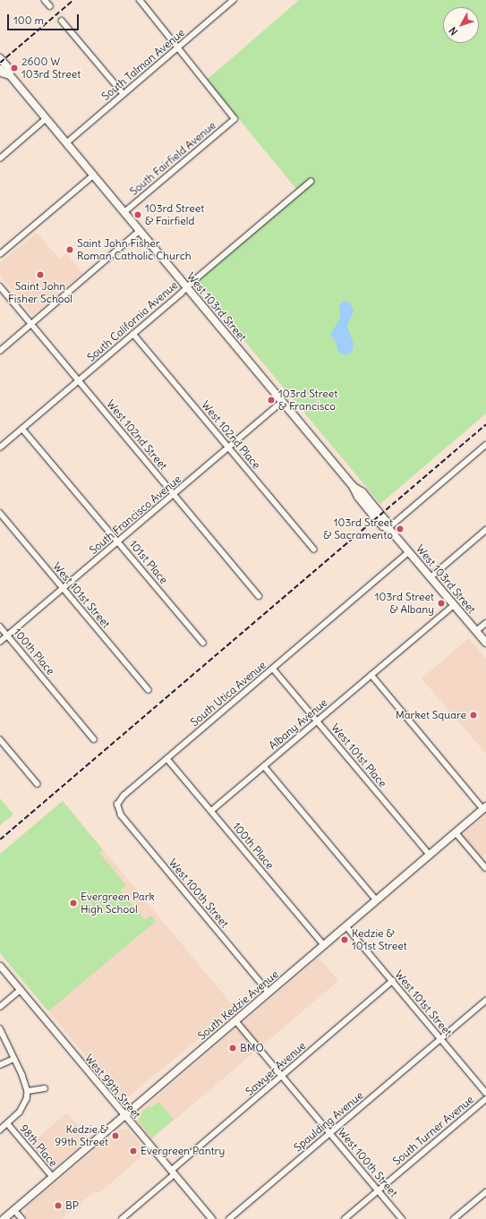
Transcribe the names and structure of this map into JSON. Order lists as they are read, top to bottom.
{
  "streets": {
    "main road": ["West 103rd Street", "South Kedzie Avenue"],
    "street": [
      "South Talman Avenue",
      "South Fairfield Avenue",
      "South California Avenue",
      "West 102nd Street",
      "West 102nd Place",
      "South Francisco Avenue",
      "101st Place",
      "West 101st Street",
      "100th Place",
      "South Utica Avenue",
      "Albany Avenue",
      "West 101st Place",
      "West 100th Street",
      "Sawyer Avenue",
      "West 99th Street",
      "Spaulding Avenue",
      "South Turner Avenue",
      "98th Place"
    ]
  },
  "crossings": [
    ["South Talman Avenue", "South Fairfield Avenue"],
    ["South Talman Avenue", "West 103rd Street"],
    ["South Fairfield Avenue", "West 103rd Street"],
    ["West 103rd Street", "South California Avenue"],
    ["West 103rd Street", "South Francisco Avenue"],
    ["West 103rd Street", "South Utica Avenue"],
    ["West 103rd Street", "Albany Avenue"],
    ["South California Avenue", "West 102nd Street"],
    ["South California Avenue", "West 102nd Place"],
    ["South California Avenue", "101st Place"],
    ["West 102nd Street", "South Francisco Avenue"],
    ["West 102nd Place", "South Francisco Avenue"],
    ["South Francisco Avenue", "101st Place"],
    ["South Francisco Avenue", "West 101st Street"],
    ["South Francisco Avenue", "100th Place"],
    ["West 101st Street", "South Kedzie Avenue"],
    ["West 101st Street", "Sawyer Avenue"],
    ["West 101st Street", "Spaulding Avenue"],
    ["100th Place", "South Utica Avenue"],
    ["100th Place", "Albany Avenue"],
    ["100th Place", "South Kedzie Avenue"],
    ["South Utica Avenue", "West 101st Place"],
    ["South Utica Avenue", "West 100th Street"],
    ["Albany Avenue", "West 101st Place"],
    ["West 101st Place", "South Kedzie Avenue"],
    ["West 100th Street", "South Kedzie Avenue"],
    ["West 100th Street", "Sawyer Avenue"],
    ["West 100th Street", "Spaulding Avenue"],
    ["West 100th Street", "South Turner Avenue"],
    ["South Kedzie Avenue", "West 99th Street"],
    ["South Kedzie Avenue", "98th Place"],
    ["Sawyer Avenue", "West 99th Street"]
  ],
  "places": [
    "2600 W 103rd Street",
    "103rd Street & Fairfield",
    "Saint John Fisher Roman Catholic Church",
    "Saint John Fisher School",
    "103rd Street & Francisco",
    "103rd Street & Sacramento",
    "103rd Street & Albany",
    "Market Square",
    "Evergreen Park High School",
    "Kedzie & 101st Street",
    "BMO",
    "Kedzie & 99th Street",
    "Evergreen Pantry",
    "BP"
  ],
  "scale_bar": "100 m",
  "north": "bottom left"
}
